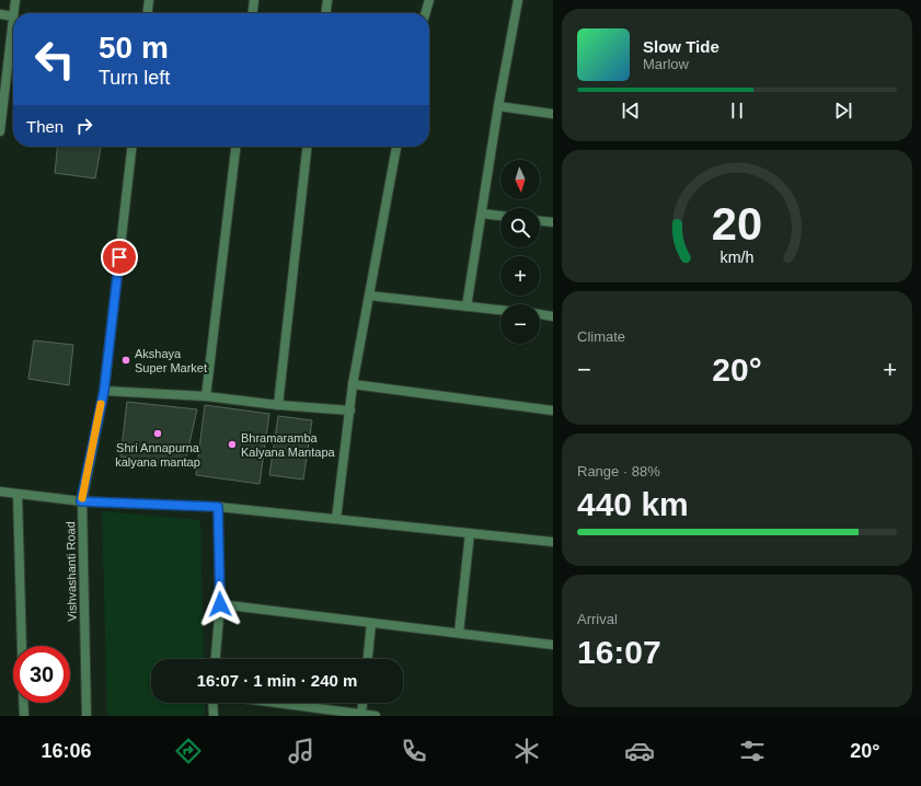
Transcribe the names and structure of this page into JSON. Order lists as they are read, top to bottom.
{
  "streets": {
    "street": ["Vishvashanti Road"]
  },
  "places": ["Akshaya Super Market", "Shri Annapurna kalyana mantap", "Bhramaramba Kalyana Mantapa"],
  "north": "bottom",
  "page": {
    "turn": ["50 m", "Turn left"],
    "song": ["Slow Tide", "Marlow"],
    "then": "Then",
    "map_buttons": ["+", "−"],
    "tile": [
      "Climate",
      ["Range · 88%", "440 km"],
      ["Arrival", "16:07"]
    ],
    "heat": ["−", "20°", "+"],
    "limit": "30",
    "trip": "16:07 · 1 min · 240 m",
    "tabs": ["16:06", "20°"],
    "gauge": ["20", "km/h"]
  }
}
